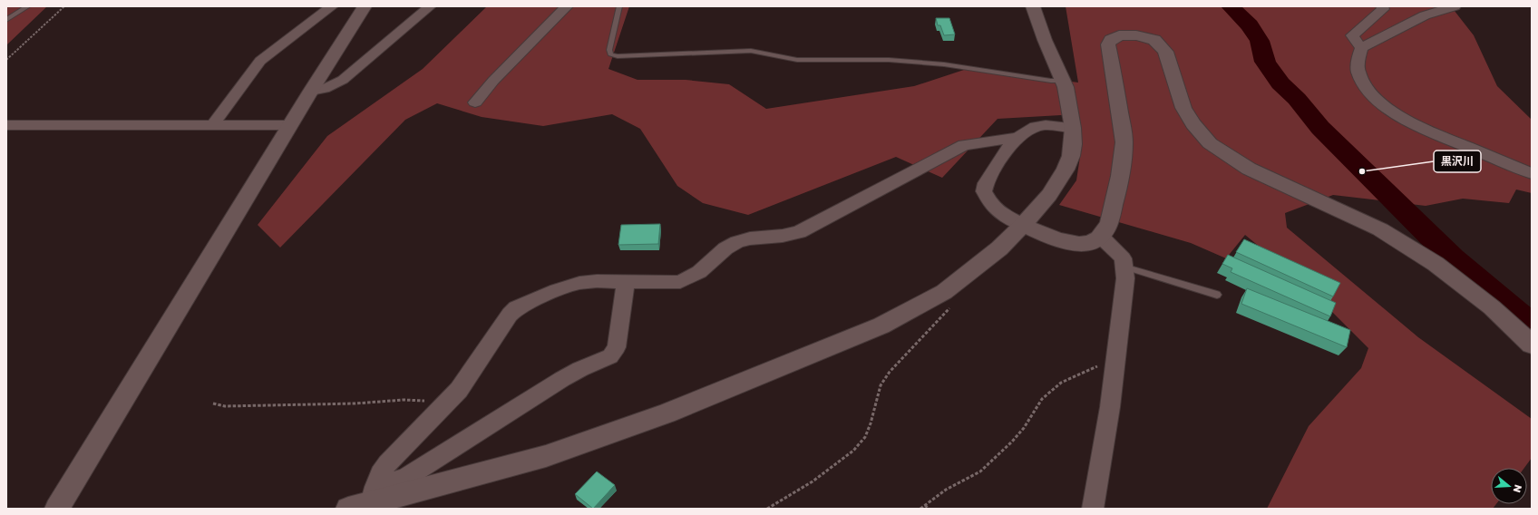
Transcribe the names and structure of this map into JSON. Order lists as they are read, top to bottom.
{
  "places": ["黒沢川"],
  "north": "right"
}
